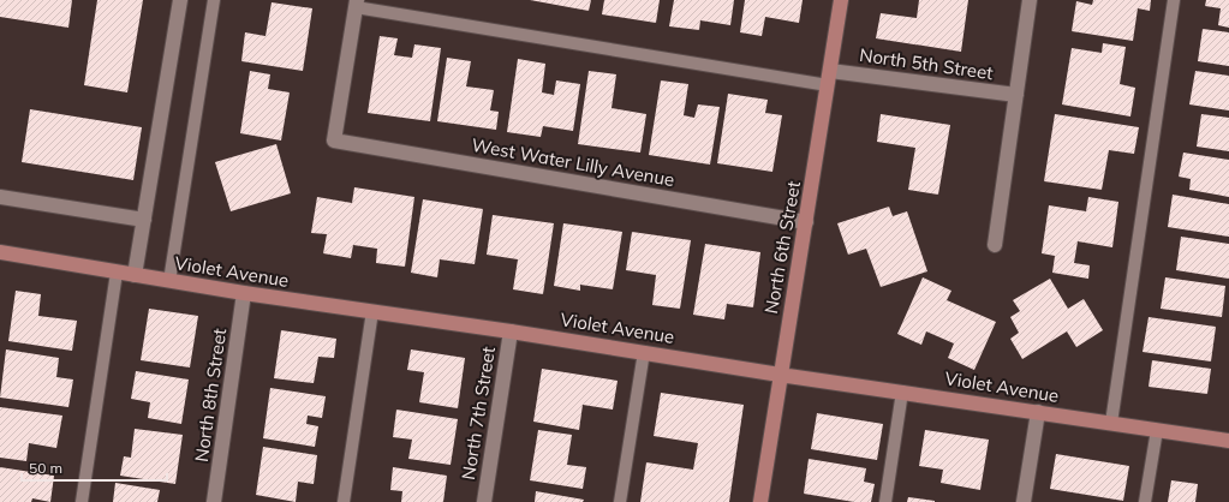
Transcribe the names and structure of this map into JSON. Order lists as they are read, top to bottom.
{
  "streets": {
    "street": [
      "North 5th Street",
      "West Water Lilly Avenue",
      "North 6th Street",
      "Violet Avenue",
      "North 8th Street",
      "North 7th Street"
    ]
  },
  "crossings": [
    ["North 5th Street", "North 6th Street"],
    ["West Water Lilly Avenue", "North 6th Street"],
    ["North 6th Street", "Violet Avenue"],
    ["Violet Avenue", "North 8th Street"],
    ["Violet Avenue", "North 7th Street"]
  ],
  "scale_bar": "50 m"
}
